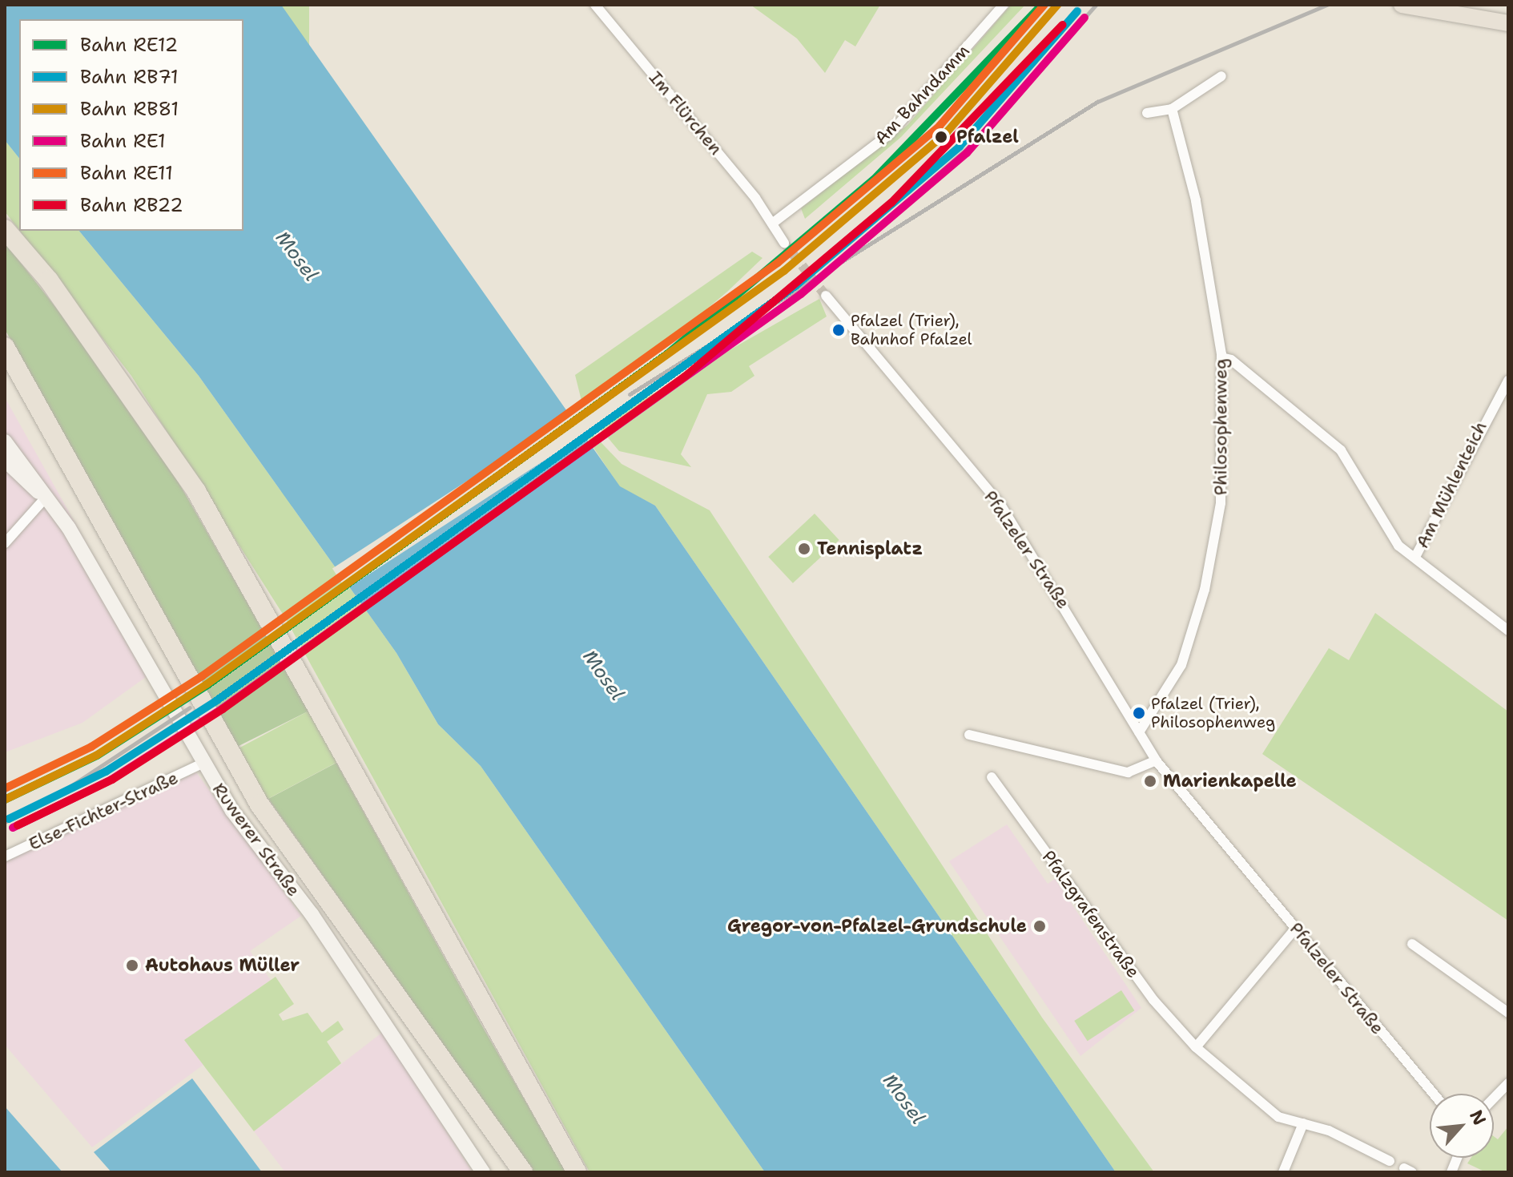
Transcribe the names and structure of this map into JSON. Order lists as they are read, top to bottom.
{
  "streets": {
    "main road": ["Ruwerer Straße"],
    "street": [
      "Am Bahndamm",
      "Im Flürchen",
      "Philosophenweg",
      "Am Mühlenteich",
      "Pfalzeler Straße",
      "Else-Fichter-Straße",
      "Pfalzgrafenstraße"
    ]
  },
  "crossings": [
    ["Am Bahndamm", "Im Flürchen"],
    ["Philosophenweg", "Pfalzeler Straße"],
    ["Else-Fichter-Straße", "Ruwerer Straße"]
  ],
  "water": ["Mosel"],
  "places": [
    "Pfalzel",
    "Pfalzel (Trier), Bahnhof Pfalzel",
    "Tennisplatz",
    "Pfalzel (Trier), Philosophenweg",
    "Marienkapelle",
    "Gregor-von-Pfalzel-Grundschule",
    "Autohaus Müller"
  ],
  "lines": [
    "rail line RE12",
    "rail line RB81",
    "rail line RE11",
    "rail line RB71",
    "rail line RE1",
    "rail line RB22"
  ],
  "legend": [
    "Bahn RE12",
    "Bahn RB71",
    "Bahn RB81",
    "Bahn RE1",
    "Bahn RE11",
    "Bahn RB22"
  ],
  "north": "top right"
}
